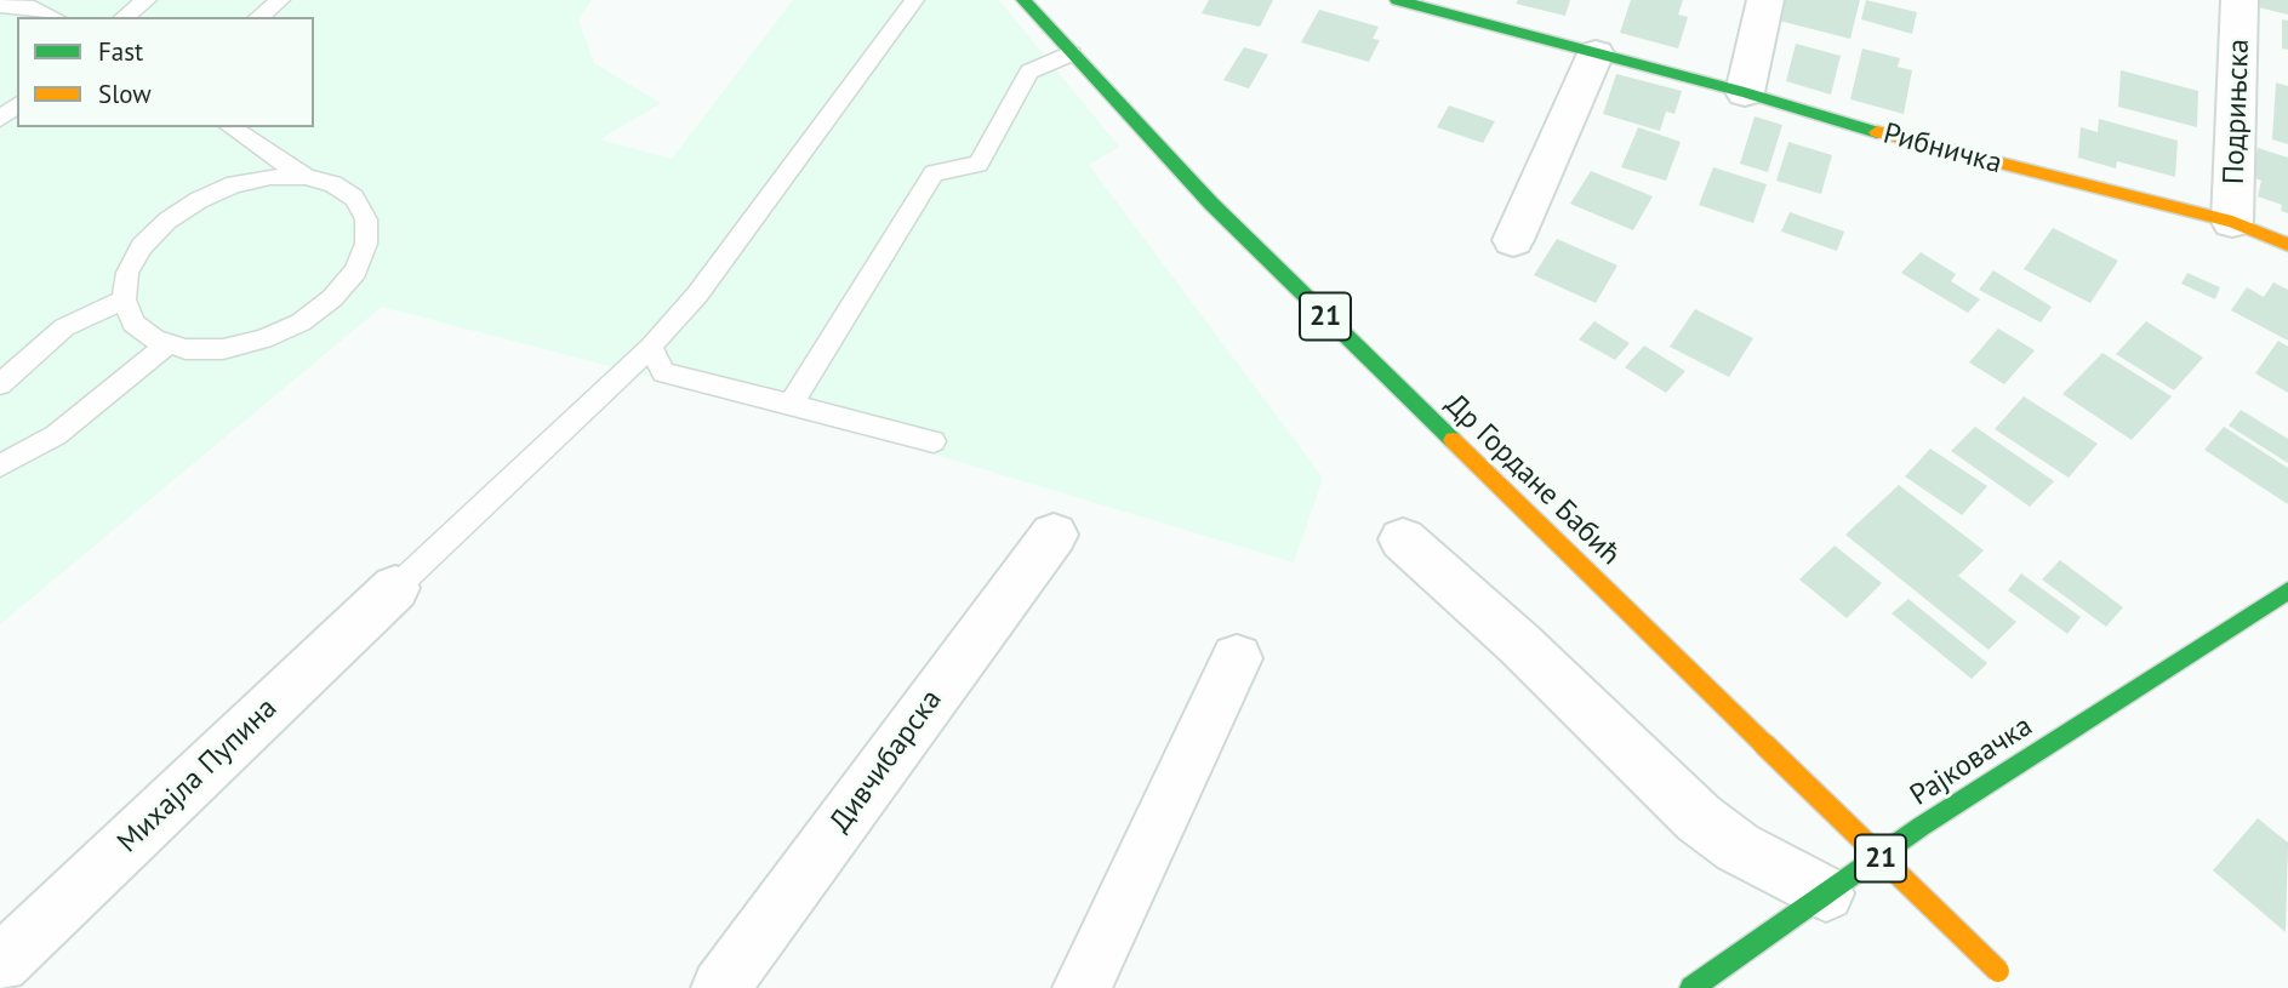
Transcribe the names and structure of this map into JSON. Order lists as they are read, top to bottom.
{
  "streets": {
    "main road": [
      "Рибничка",
      "21",
      "Др Гордане Бабић",
      "Рајковачка"
    ],
    "street": ["Подрињска", "Дивчибарска", "Михајла Пупина"]
  },
  "crossings": [
    ["Подрињска", "Рибничка"]
  ],
  "legend": ["Fast", "Slow"]
}
